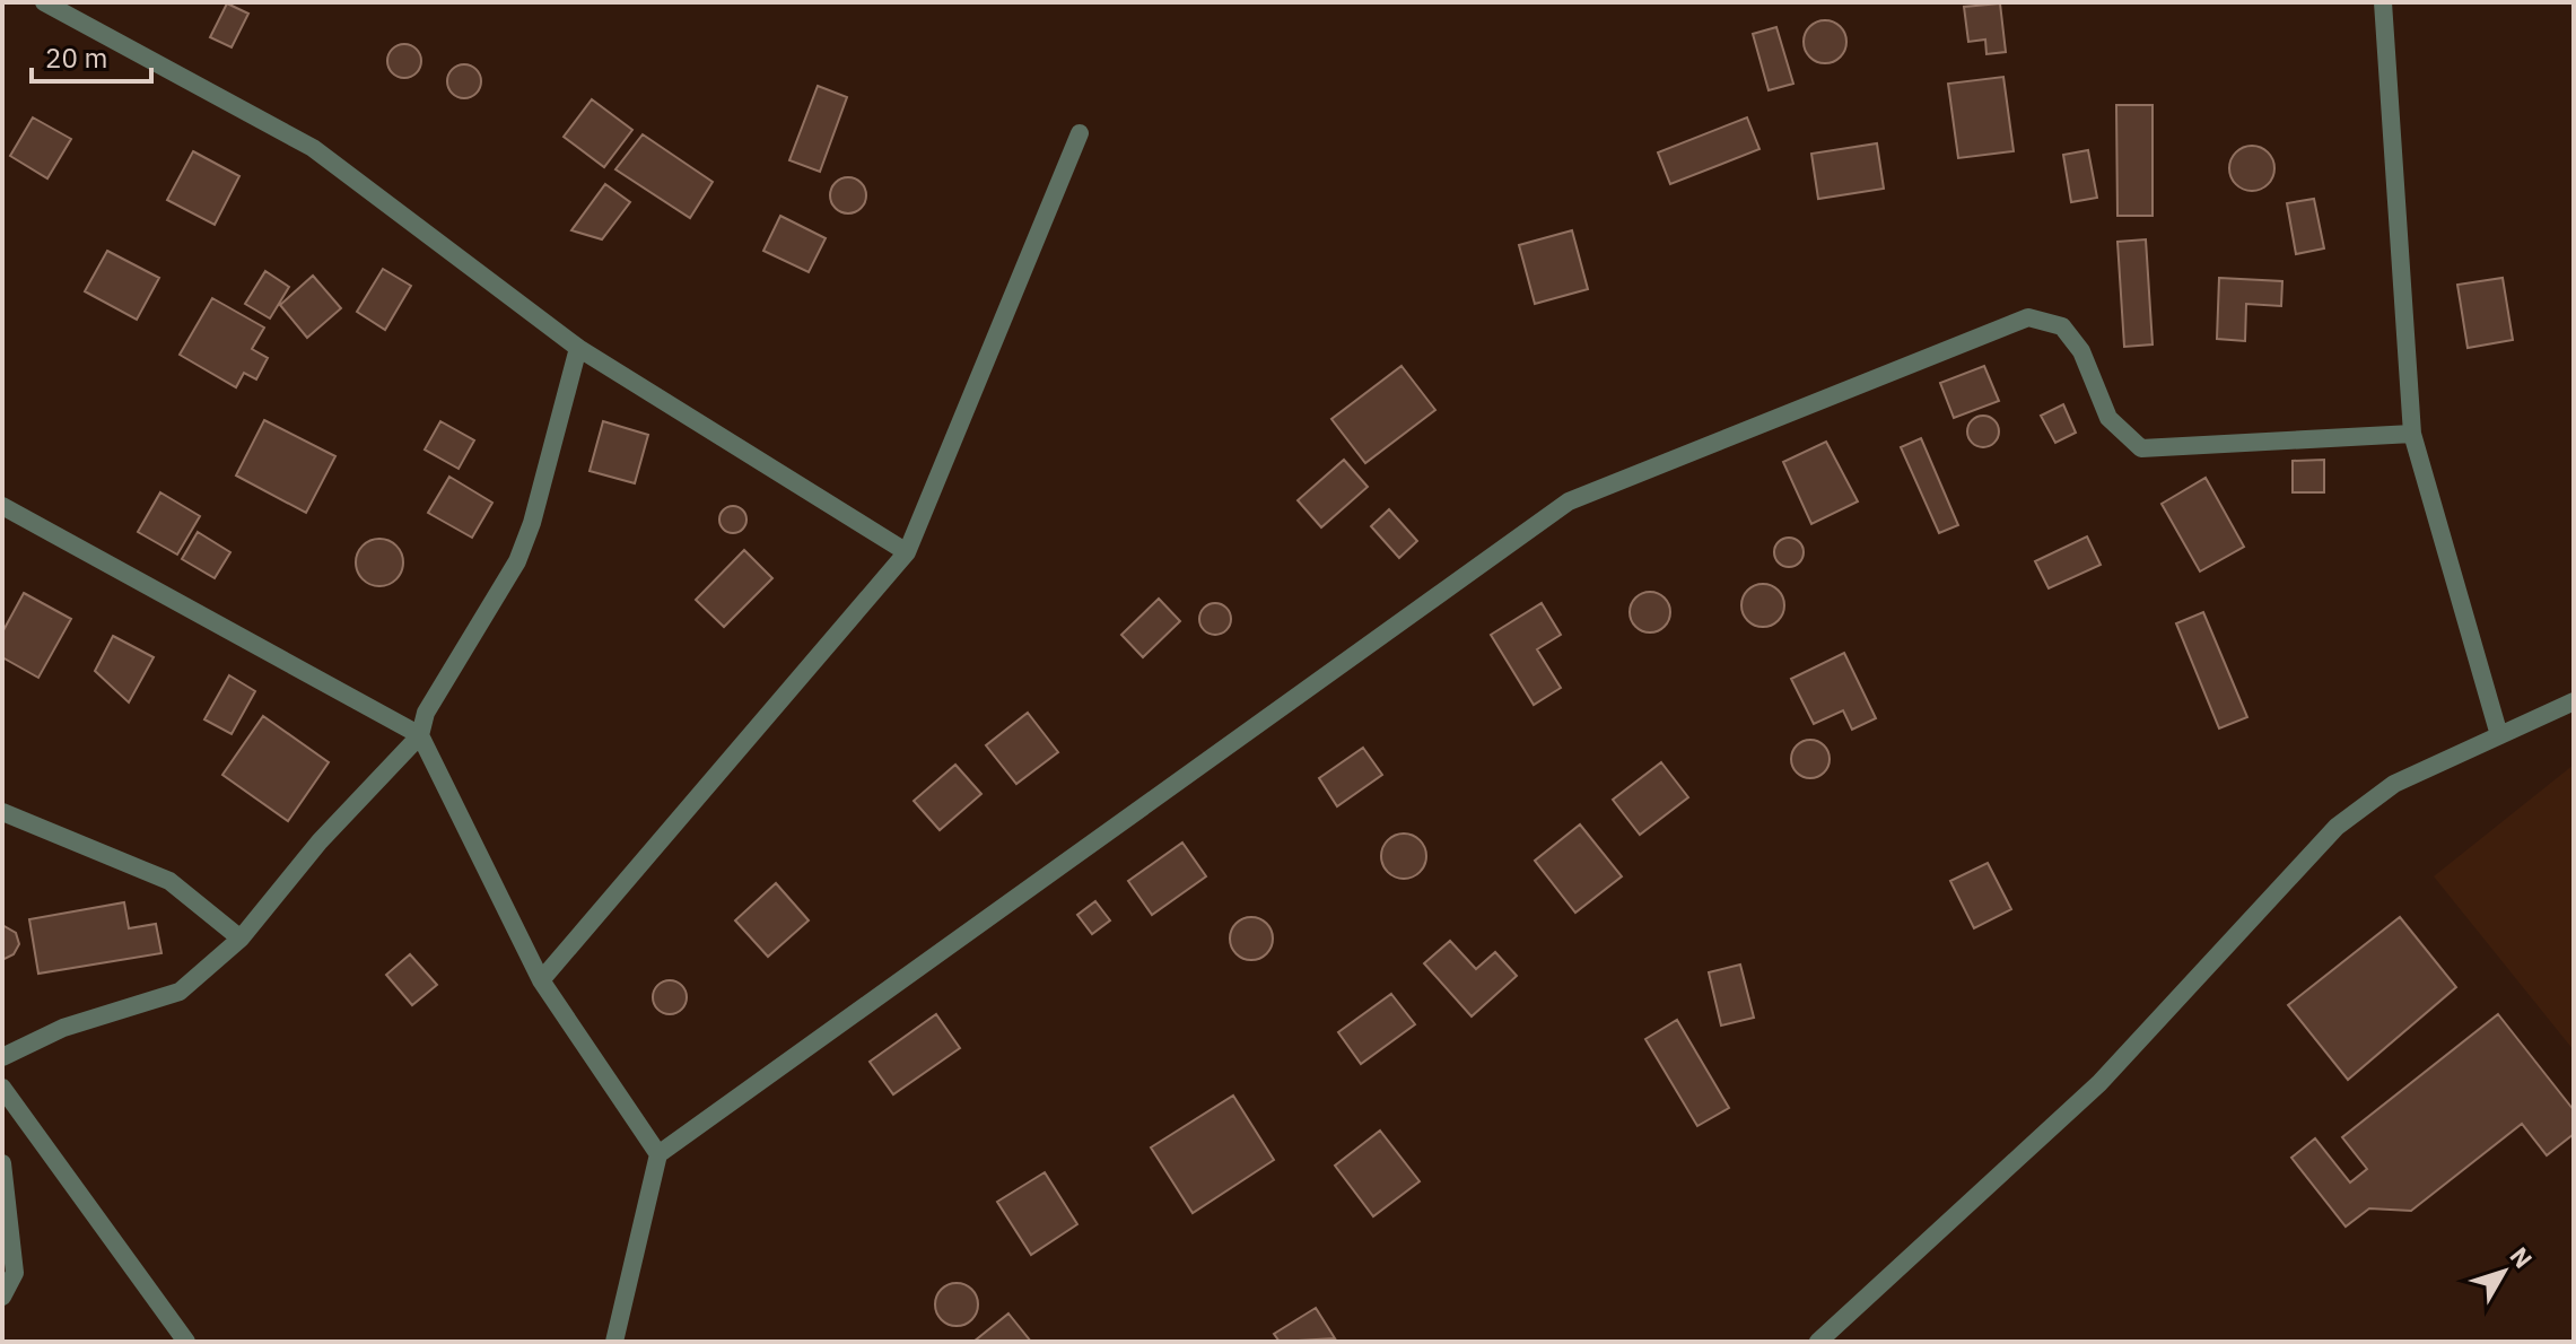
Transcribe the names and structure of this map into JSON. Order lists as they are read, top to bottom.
{
  "scale_bar": "20 m",
  "north": "top right"
}
